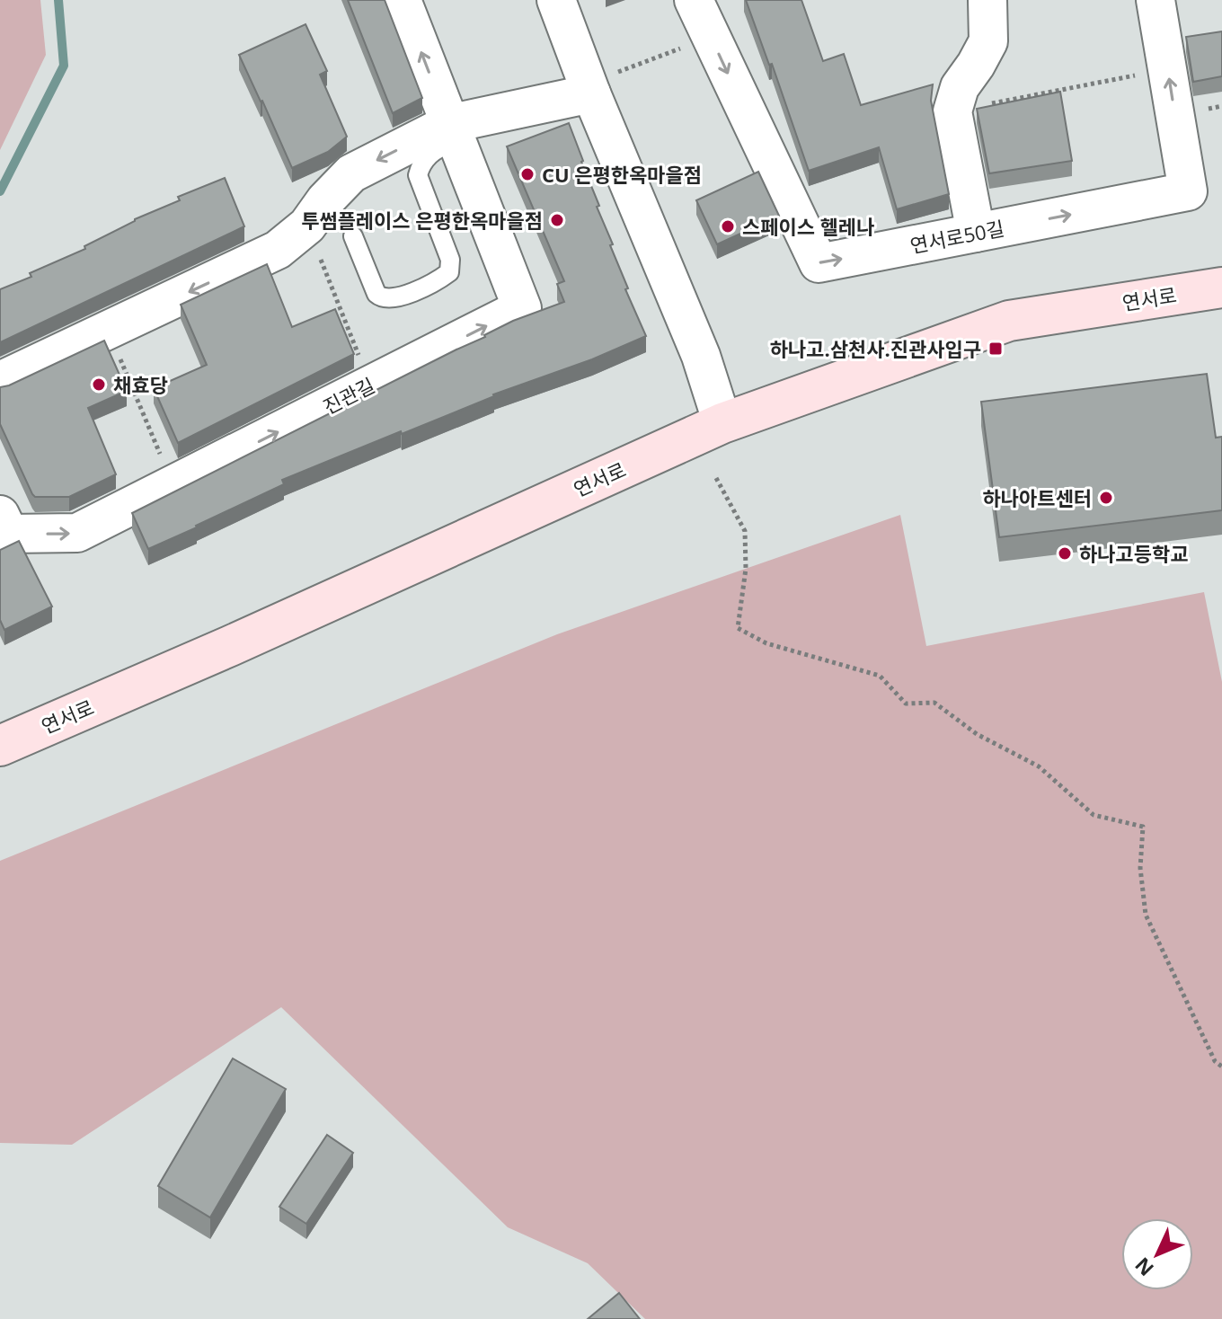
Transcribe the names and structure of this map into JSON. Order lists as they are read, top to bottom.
{
  "streets": {
    "main road": ["연서로"],
    "street": ["연서로50길", "진관길"]
  },
  "places": {
    "other": [
      "CU 은평한옥마을점",
      "투썸플레이스 은평한옥마을점",
      "스페이스 헬레나",
      "채효당",
      "하나아트센터",
      "하나고등학교"
    ],
    "transit": ["하나고.삼천사.진관사입구"]
  },
  "north": "bottom left"
}
